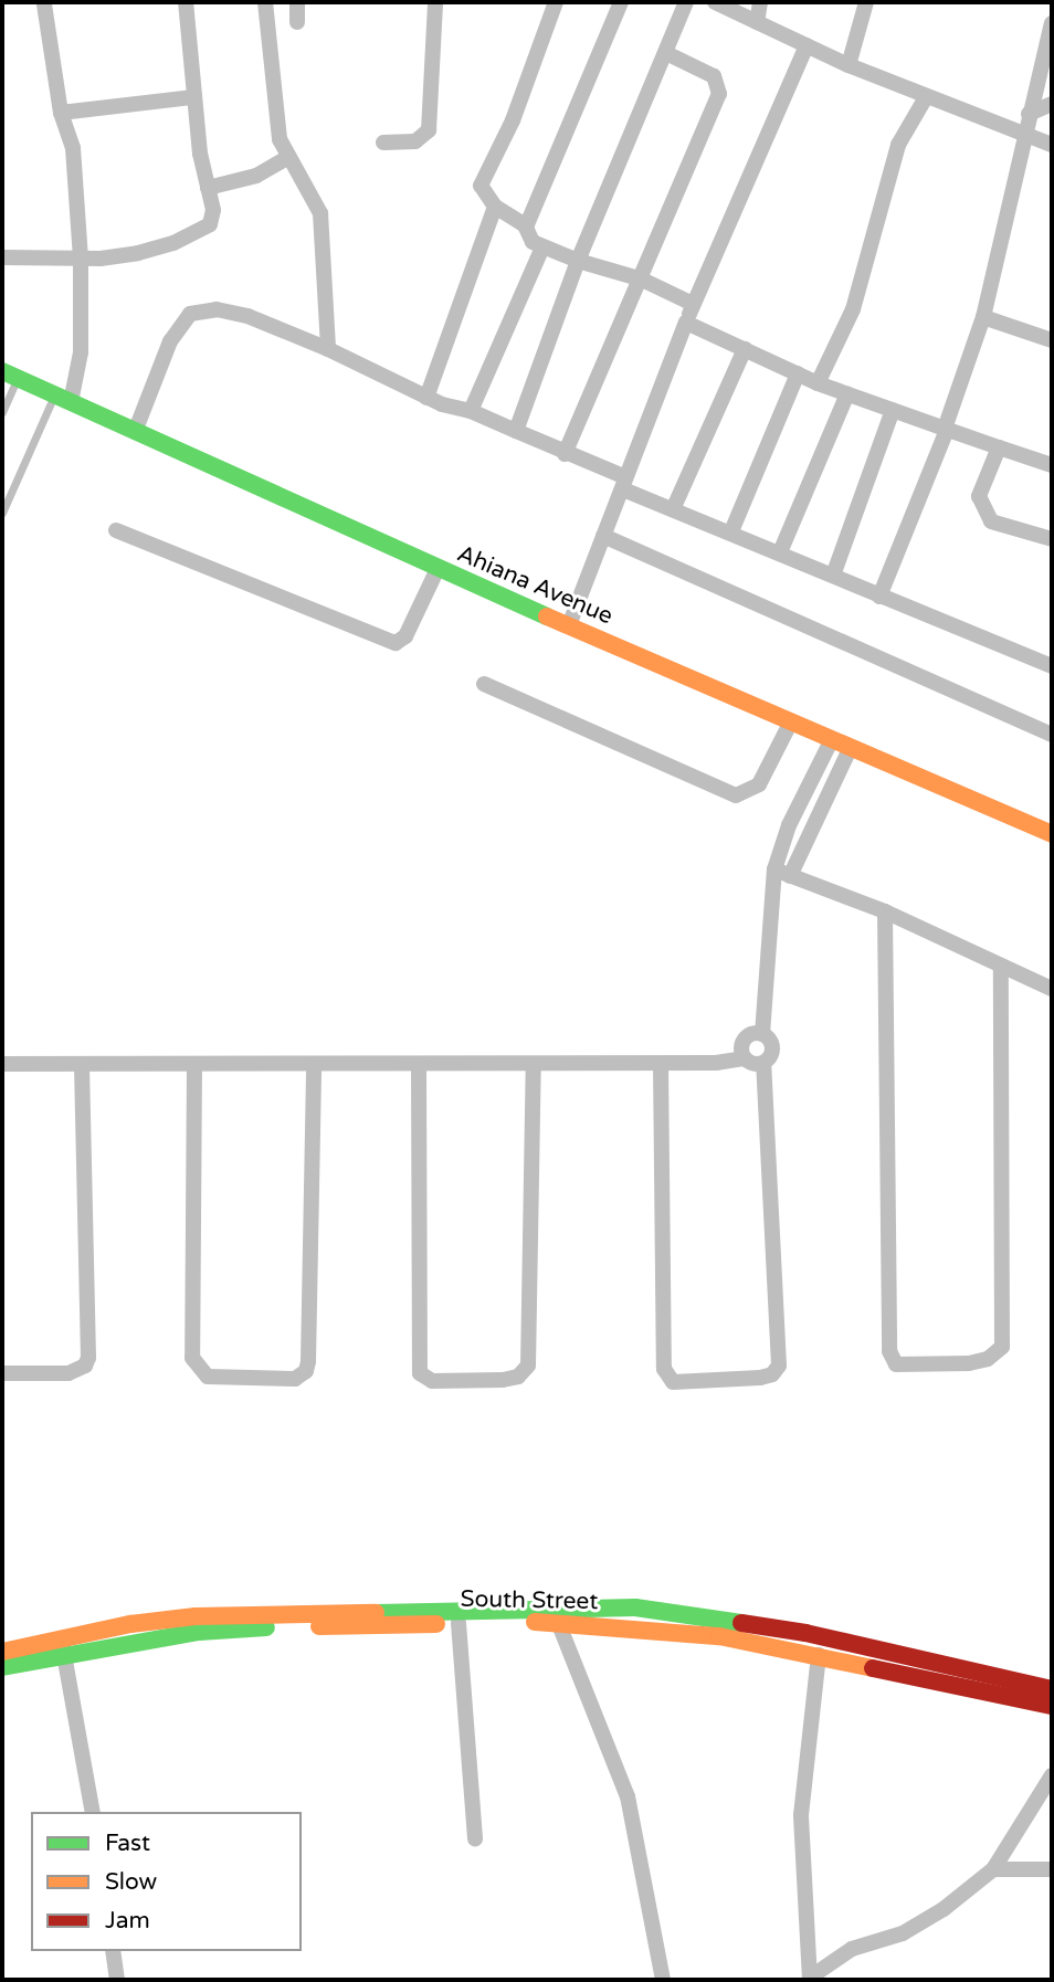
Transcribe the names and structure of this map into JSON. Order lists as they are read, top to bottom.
{
  "streets": {
    "street": ["Ahiana Avenue", "South Street"]
  },
  "legend": ["Fast", "Slow", "Jam"]
}
